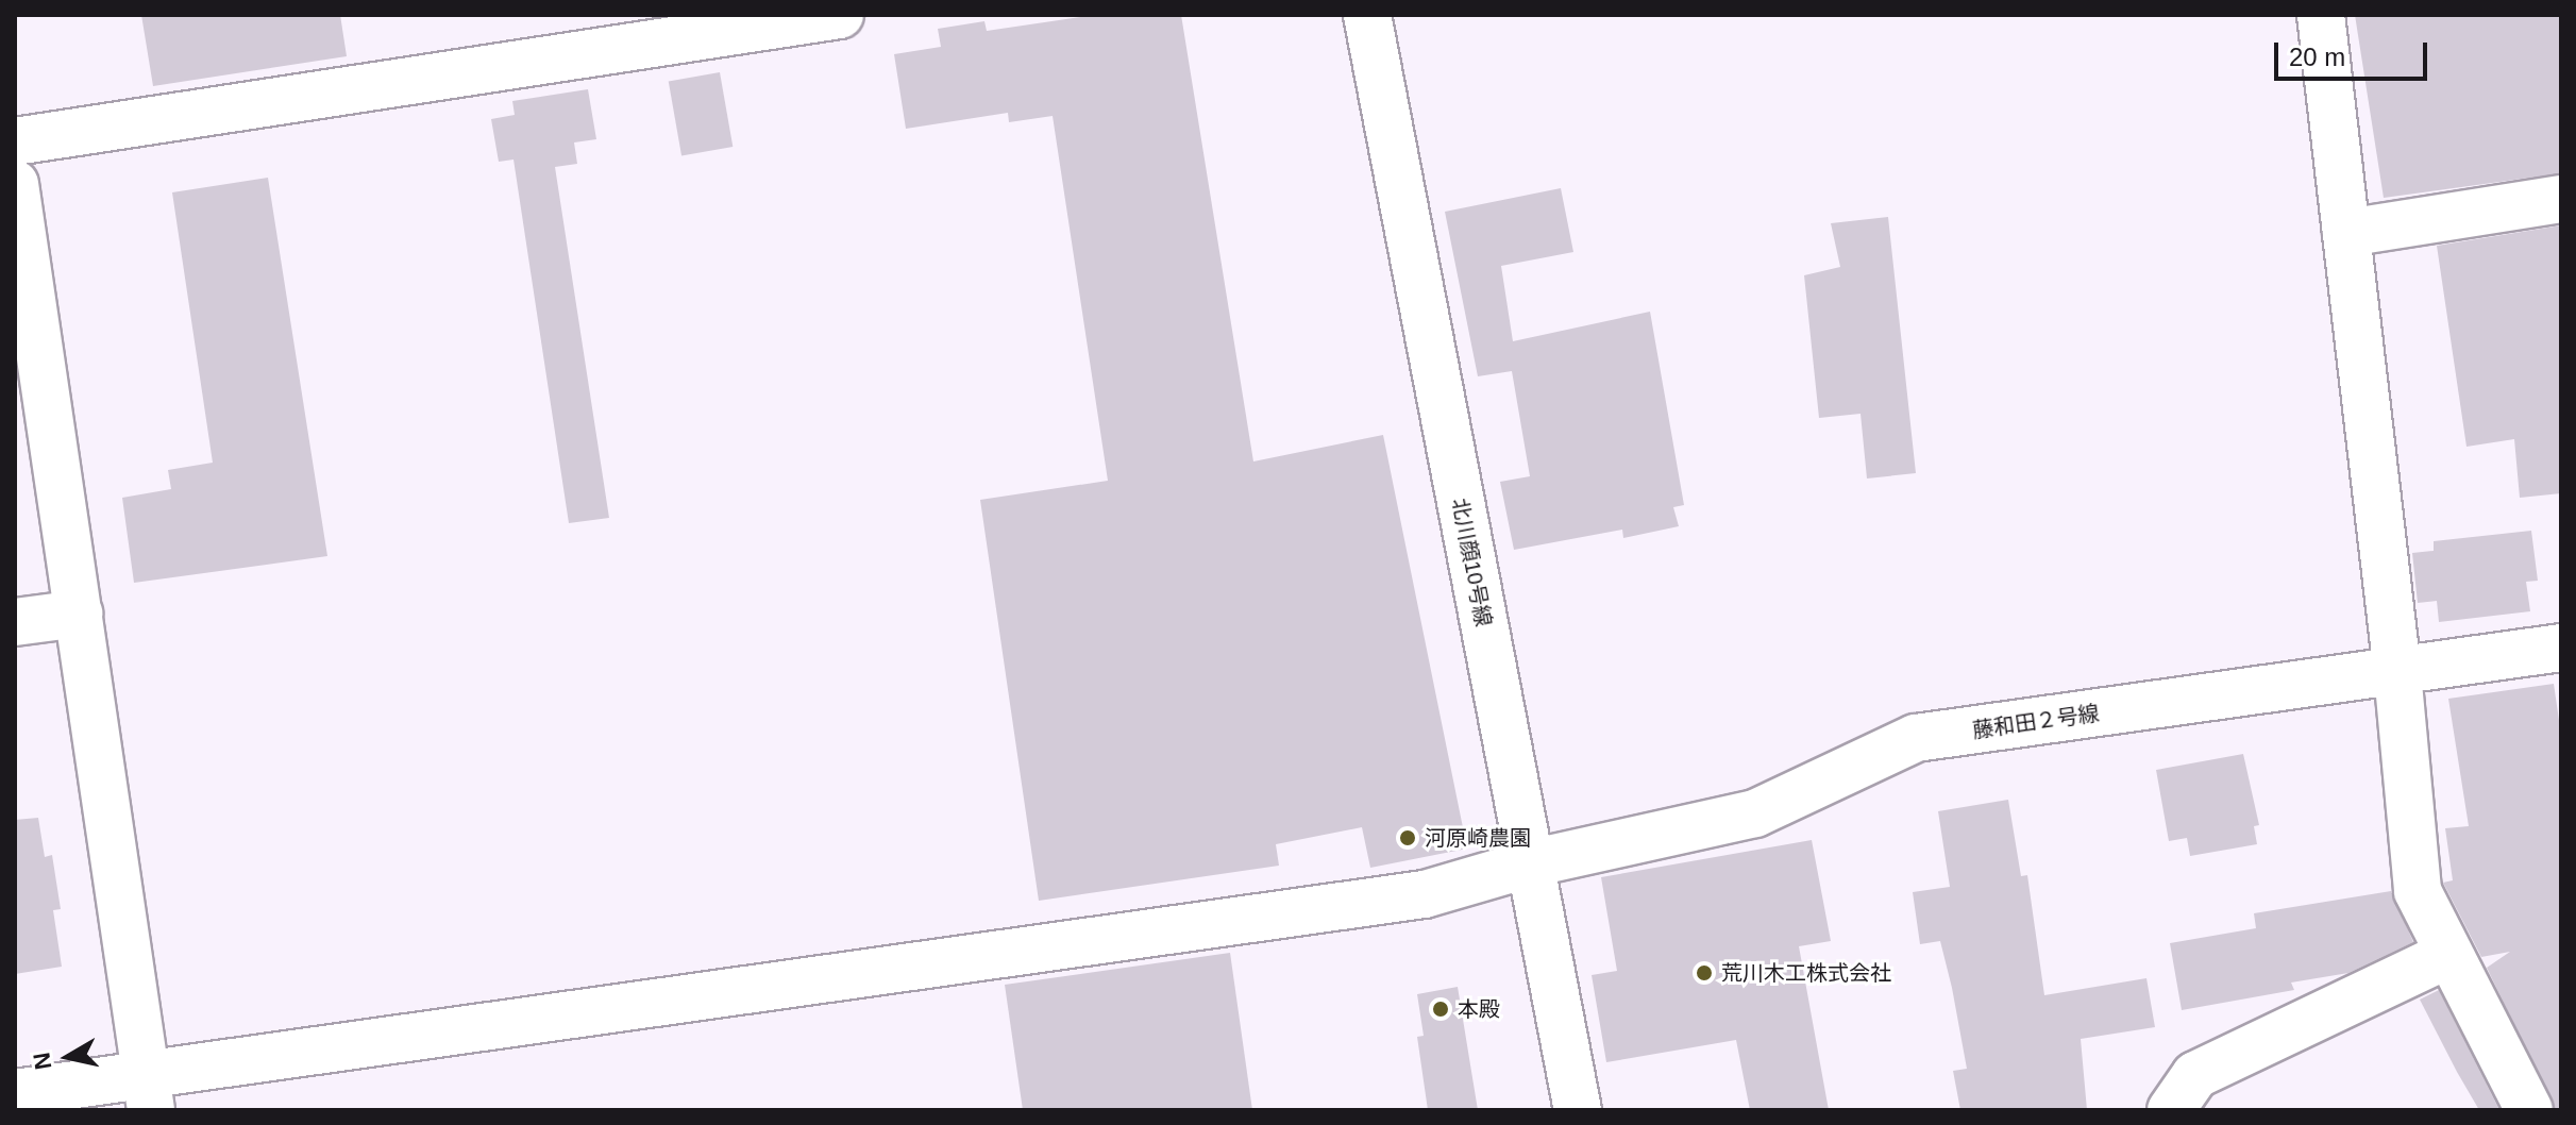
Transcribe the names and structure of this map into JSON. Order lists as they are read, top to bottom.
{
  "streets": {
    "street": ["北川顔10号線", "藤和田２号線"]
  },
  "crossings": [
    ["北川顔10号線", "藤和田２号線"]
  ],
  "places": ["河原崎農園", "荒川木工株式会社", "本殿"],
  "scale_bar": "20 m",
  "north": "left"
}
